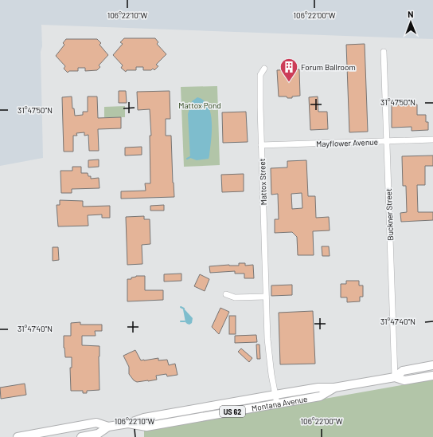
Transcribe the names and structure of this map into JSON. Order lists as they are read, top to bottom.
{
  "streets": {
    "highway": ["Montana Avenue", "US 62"],
    "street": ["Mayflower Avenue", "Mattox Street", "Buckner Street"]
  },
  "crossings": [
    ["Mayflower Avenue", "Mattox Street"],
    ["Mayflower Avenue", "Buckner Street"],
    ["Mattox Street", "Montana Avenue"],
    ["Buckner Street", "Montana Avenue"]
  ],
  "parks": ["Mattox Pond"],
  "places": {
    "building": ["Forum Ballroom"]
  },
  "north": "top",
  "coordinates": [
    "106°22'10\"W",
    "106°22'00\"W",
    "31°47'50\"N",
    "31°47'40\"N"
  ]
}
